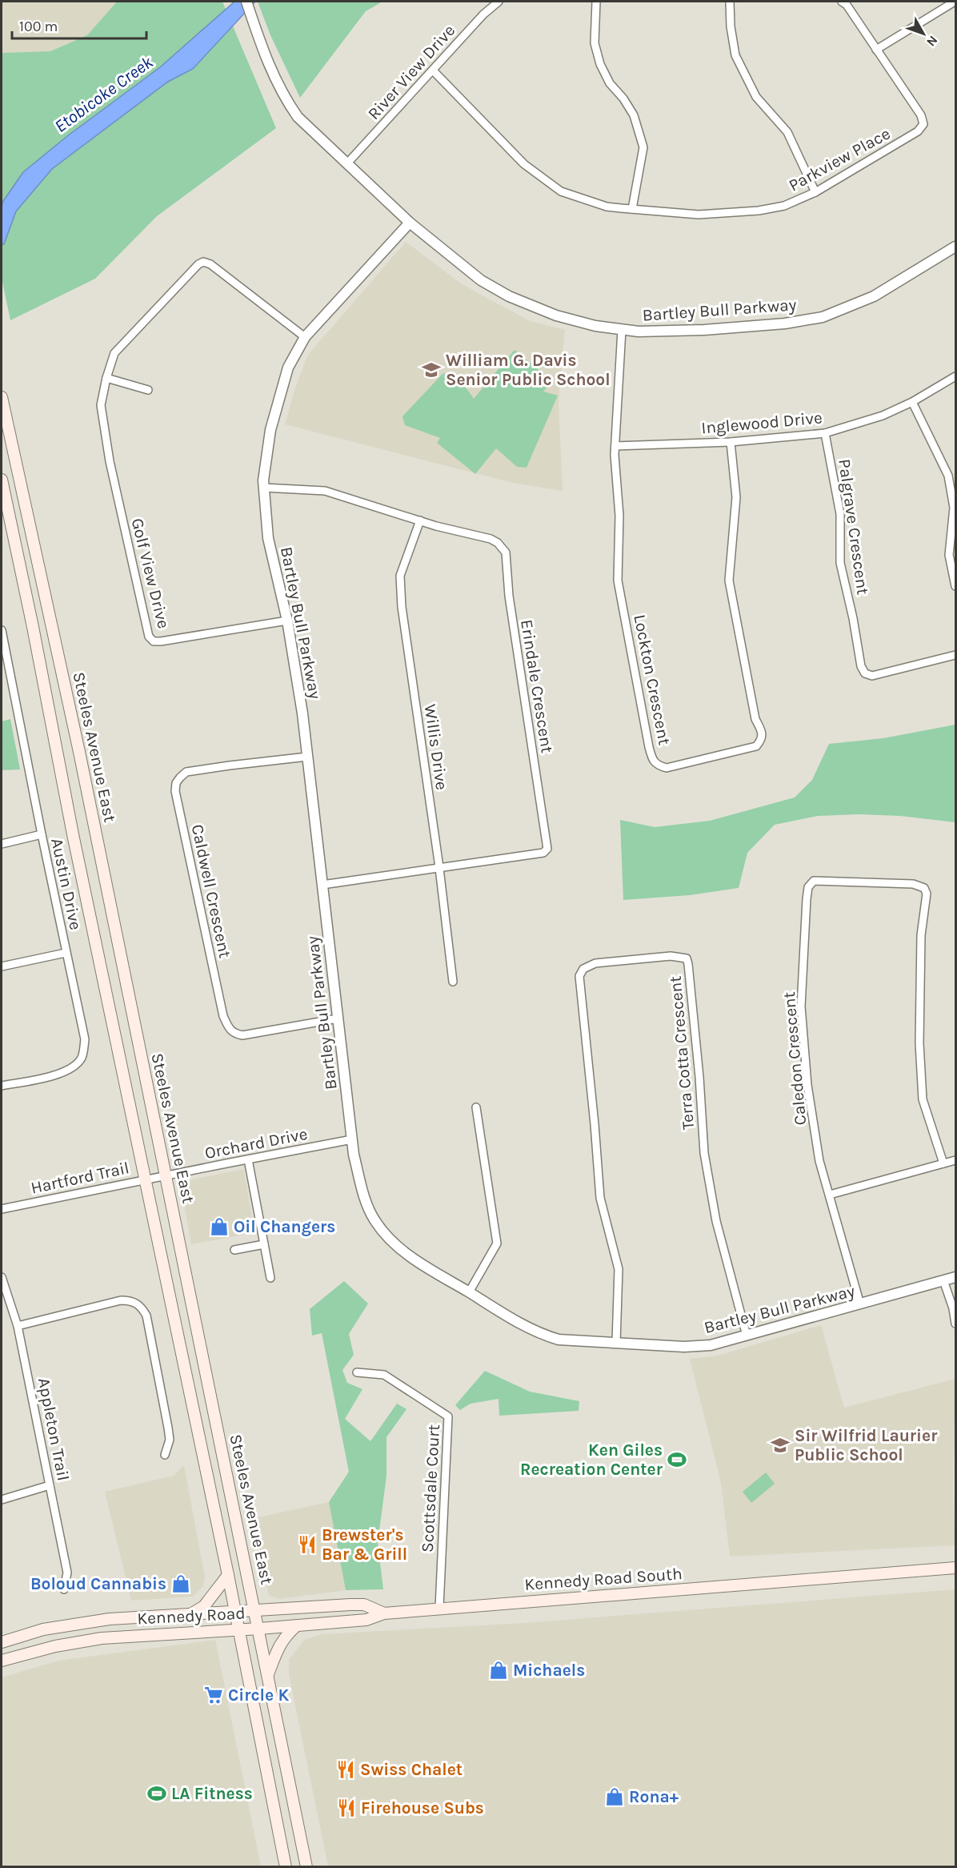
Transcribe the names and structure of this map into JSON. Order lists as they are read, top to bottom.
{
  "streets": {
    "main road": ["Steeles Avenue East", "Kennedy Road South", "Kennedy Road"],
    "street": [
      "River View Drive",
      "Parkview Place",
      "Bartley Bull Parkway",
      "Inglewood Drive",
      "Palgrave Crescent",
      "Golf View Drive",
      "Lockton Crescent",
      "Erindale Crescent",
      "Willis Drive",
      "Austin Drive",
      "Caldwell Crescent",
      "Terra Cotta Crescent",
      "Caledon Crescent",
      "Orchard Drive",
      "Hartford Trail",
      "Appleton Trail",
      "Scottsdale Court"
    ]
  },
  "crossings": [
    ["River View Drive", "Parkview Place"],
    ["River View Drive", "Bartley Bull Parkway"],
    ["Bartley Bull Parkway", "Golf View Drive"],
    ["Bartley Bull Parkway", "Lockton Crescent"],
    ["Bartley Bull Parkway", "Erindale Crescent"],
    ["Bartley Bull Parkway", "Caldwell Crescent"],
    ["Bartley Bull Parkway", "Terra Cotta Crescent"],
    ["Bartley Bull Parkway", "Caledon Crescent"],
    ["Bartley Bull Parkway", "Orchard Drive"],
    ["Inglewood Drive", "Palgrave Crescent"],
    ["Inglewood Drive", "Lockton Crescent"],
    ["Erindale Crescent", "Willis Drive"],
    ["Steeles Avenue East", "Orchard Drive"],
    ["Steeles Avenue East", "Hartford Trail"],
    ["Steeles Avenue East", "Kennedy Road South"],
    ["Steeles Avenue East", "Kennedy Road"],
    ["Orchard Drive", "Hartford Trail"],
    ["Scottsdale Court", "Kennedy Road South"],
    ["Kennedy Road South", "Kennedy Road"]
  ],
  "water": ["Etobicoke Creek"],
  "places": {
    "school or university": ["William G. Davis Senior Public School", "Sir Wilfrid Laurier Public School"],
    "shop": [
      "Oil Changers",
      "Boloud Cannabis",
      "Michaels",
      "Rona+"
    ],
    "sports": ["Ken Giles Recreation Center", "LA Fitness"],
    "restaurant": ["Brewster's Bar & Grill", "Swiss Chalet", "Firehouse Subs"],
    "supermarket": ["Circle K"]
  },
  "scale_bar": "100 m",
  "north": "bottom right"
}
